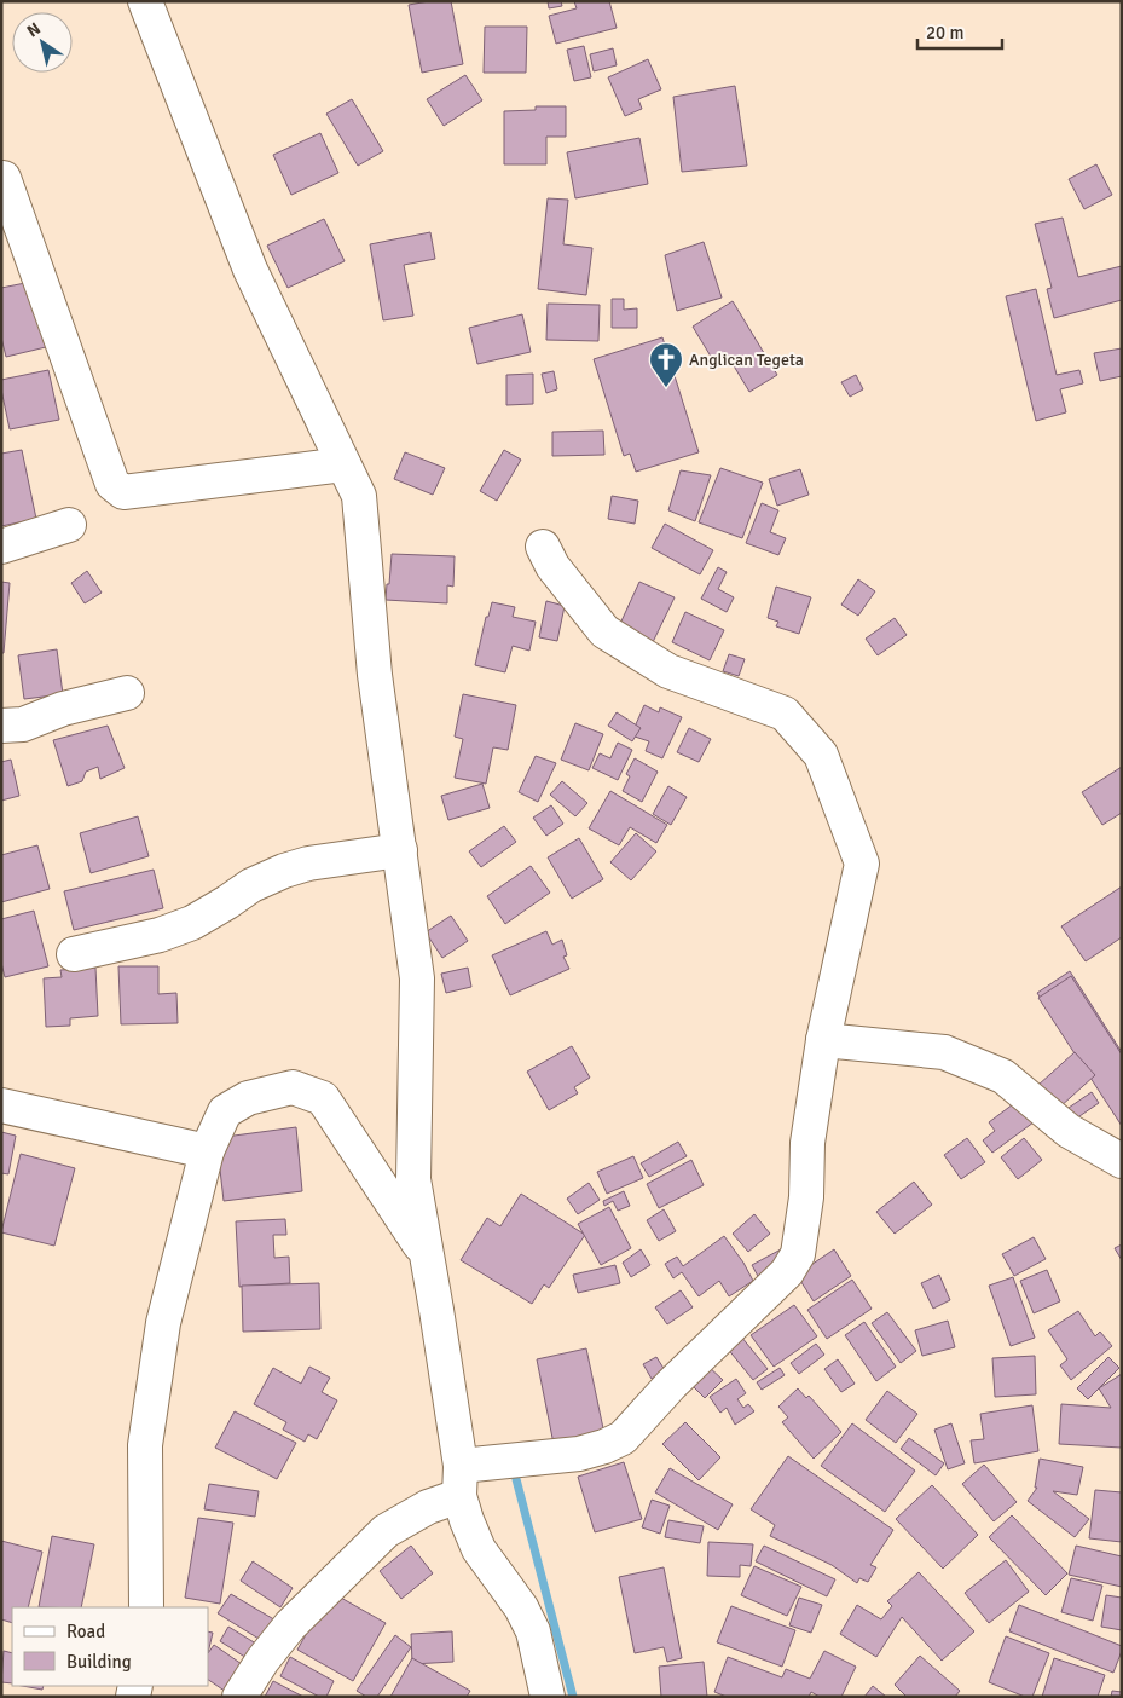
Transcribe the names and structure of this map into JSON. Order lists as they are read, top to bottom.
{
  "places": {
    "church": ["Anglican Tegeta"]
  },
  "legend": ["Road", "Building"],
  "scale_bar": "20 m",
  "north": "top left"
}
